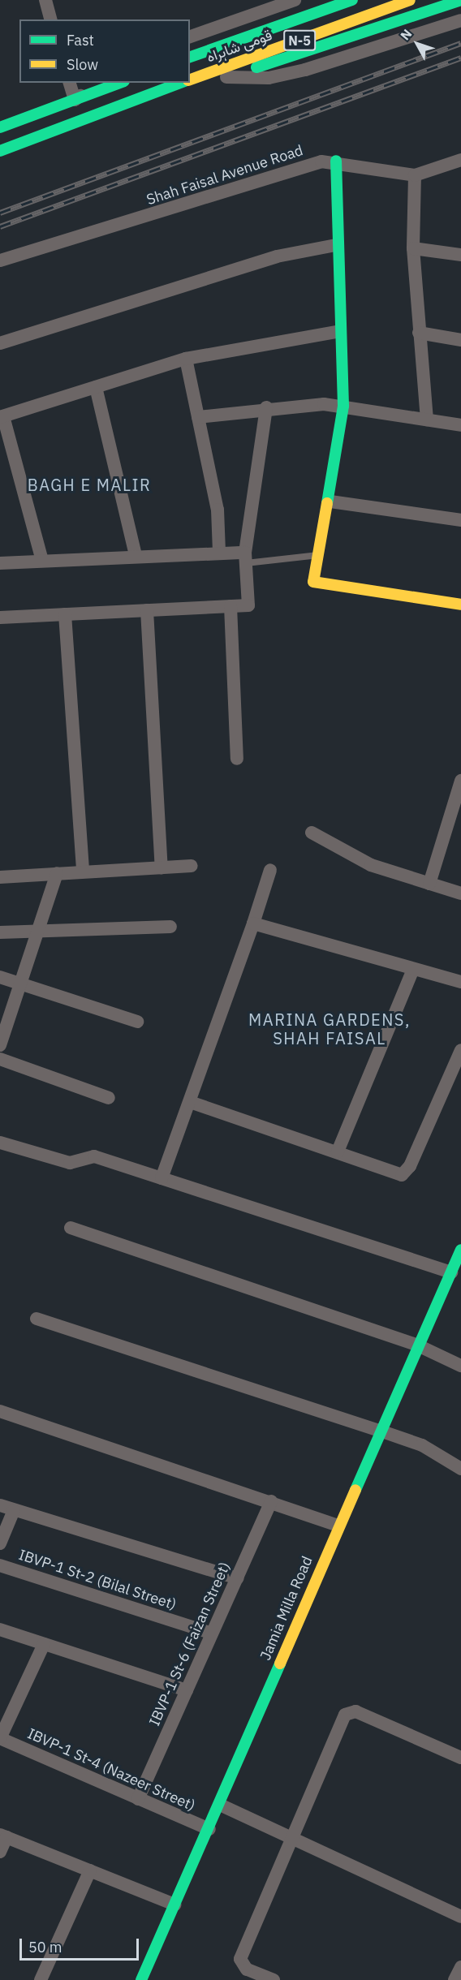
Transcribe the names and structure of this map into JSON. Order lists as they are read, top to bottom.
{
  "streets": {
    "main road": ["N-5", "قومی شاہراہ", "Jamia Milla Road"],
    "street": [
      "Shah Faisal Avenue Road",
      "IBVP-1 St-2 (Bilal Street)",
      "IBVP-1 St-6 (Faizan Street)",
      "IBVP-1 St-4 (Nazeer Street)"
    ]
  },
  "crossings": [
    ["IBVP-1 St-2 (Bilal Street)", "IBVP-1 St-6 (Faizan Street)"],
    ["Jamia Milla Road", "IBVP-1 St-4 (Nazeer Street)"],
    ["IBVP-1 St-6 (Faizan Street)", "IBVP-1 St-4 (Nazeer Street)"]
  ],
  "districts": ["BAGH E MALIR", "MARINA GARDENS, SHAH FAISAL"],
  "legend": ["Fast", "Slow"],
  "scale_bar": "50 m",
  "north": "top left"
}
